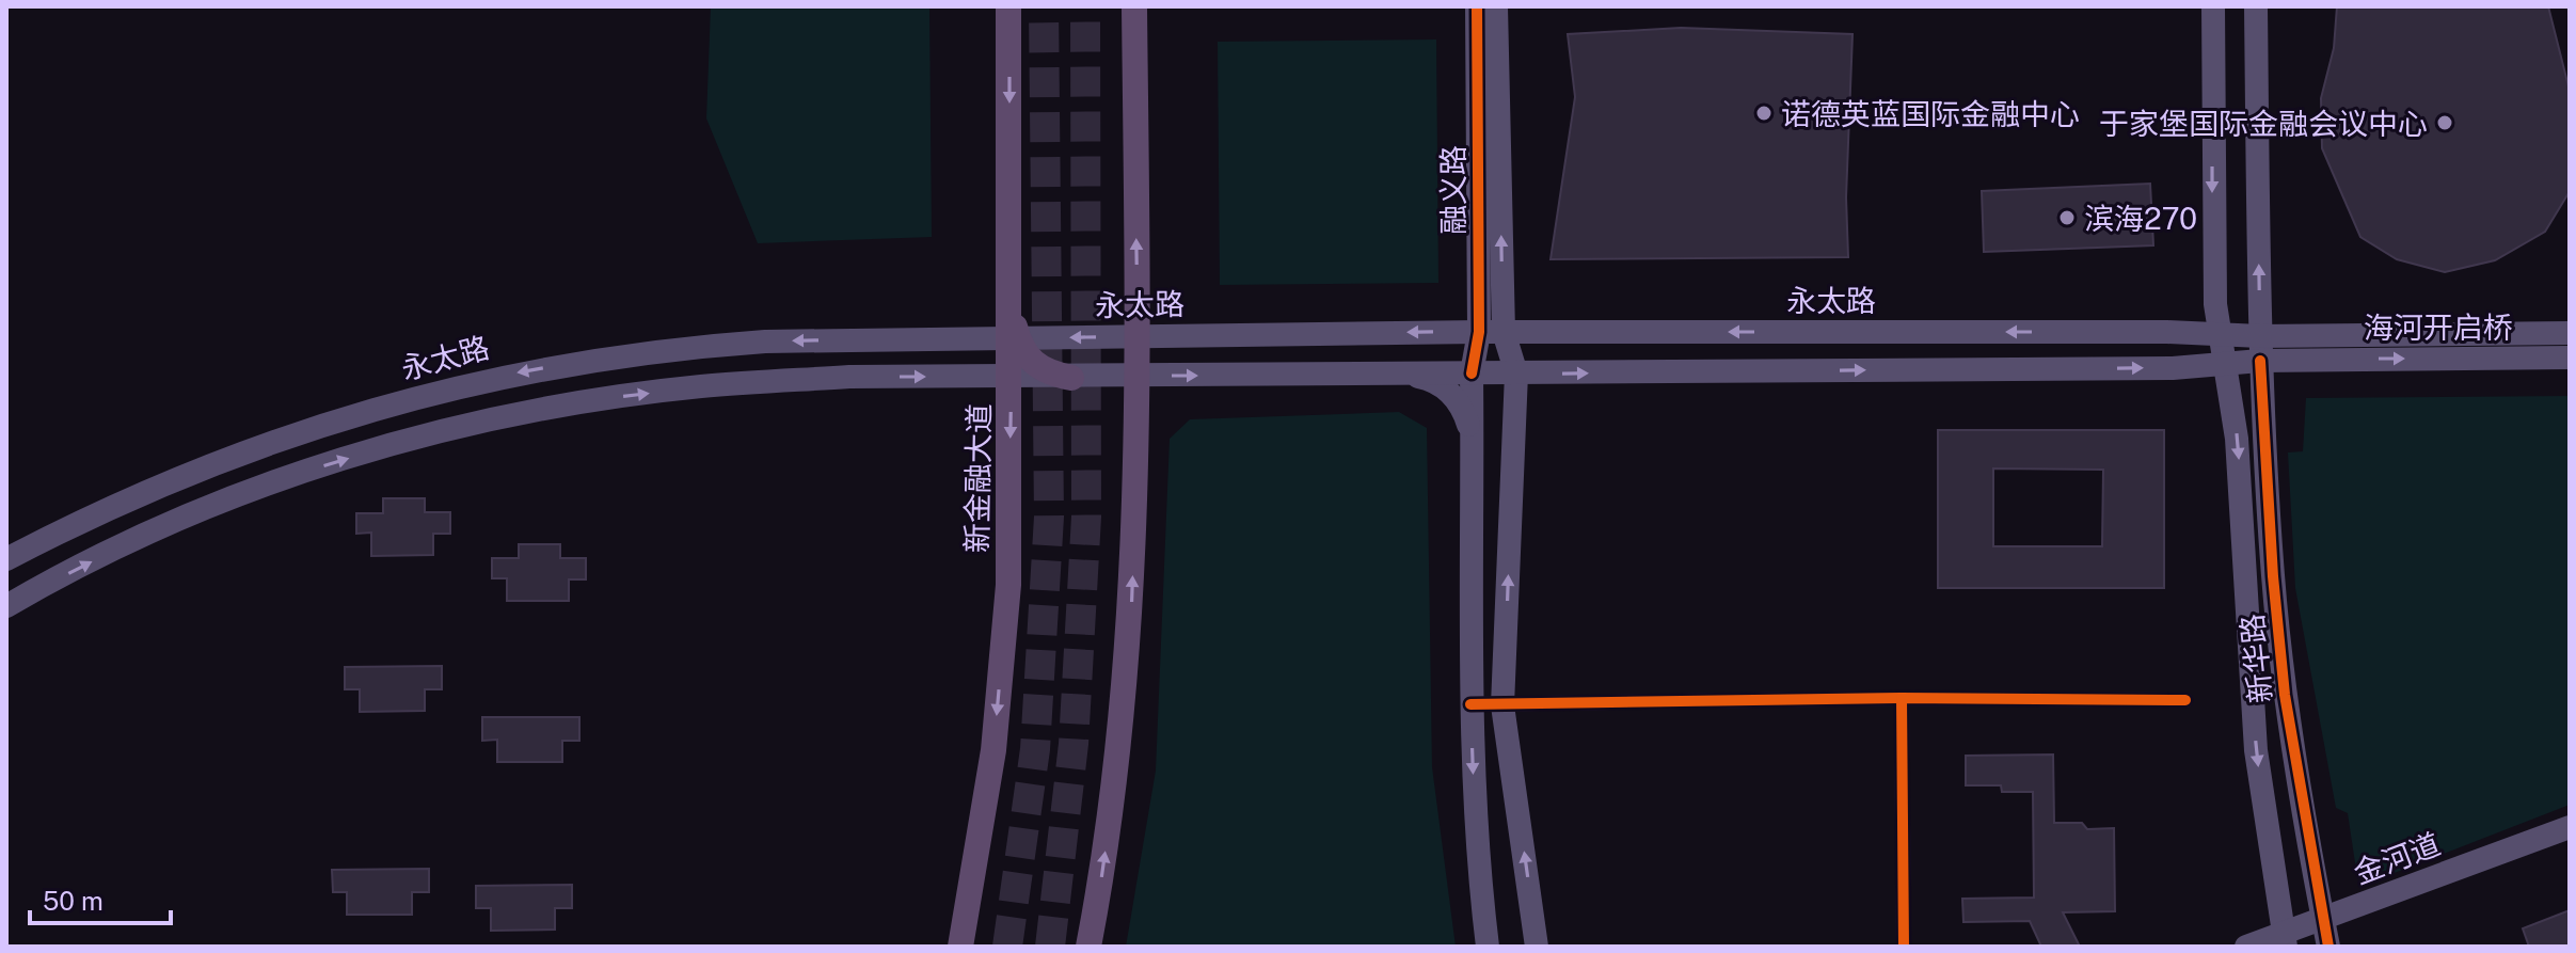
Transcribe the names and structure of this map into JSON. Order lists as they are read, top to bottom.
{
  "streets": {
    "main road": [
      "融义路",
      "永太路",
      "海河开启桥",
      "新金融大道",
      "新华路",
      "金河道"
    ]
  },
  "crossings": [
    ["融义路", "永太路"],
    ["永太路", "海河开启桥"],
    ["永太路", "新金融大道"],
    ["永太路", "新华路"],
    ["新华路", "金河道"]
  ],
  "places": ["诺德英蓝国际金融中心", "于家堡国际金融会议中心", "滨海270"],
  "scale_bar": "50 m"
}
